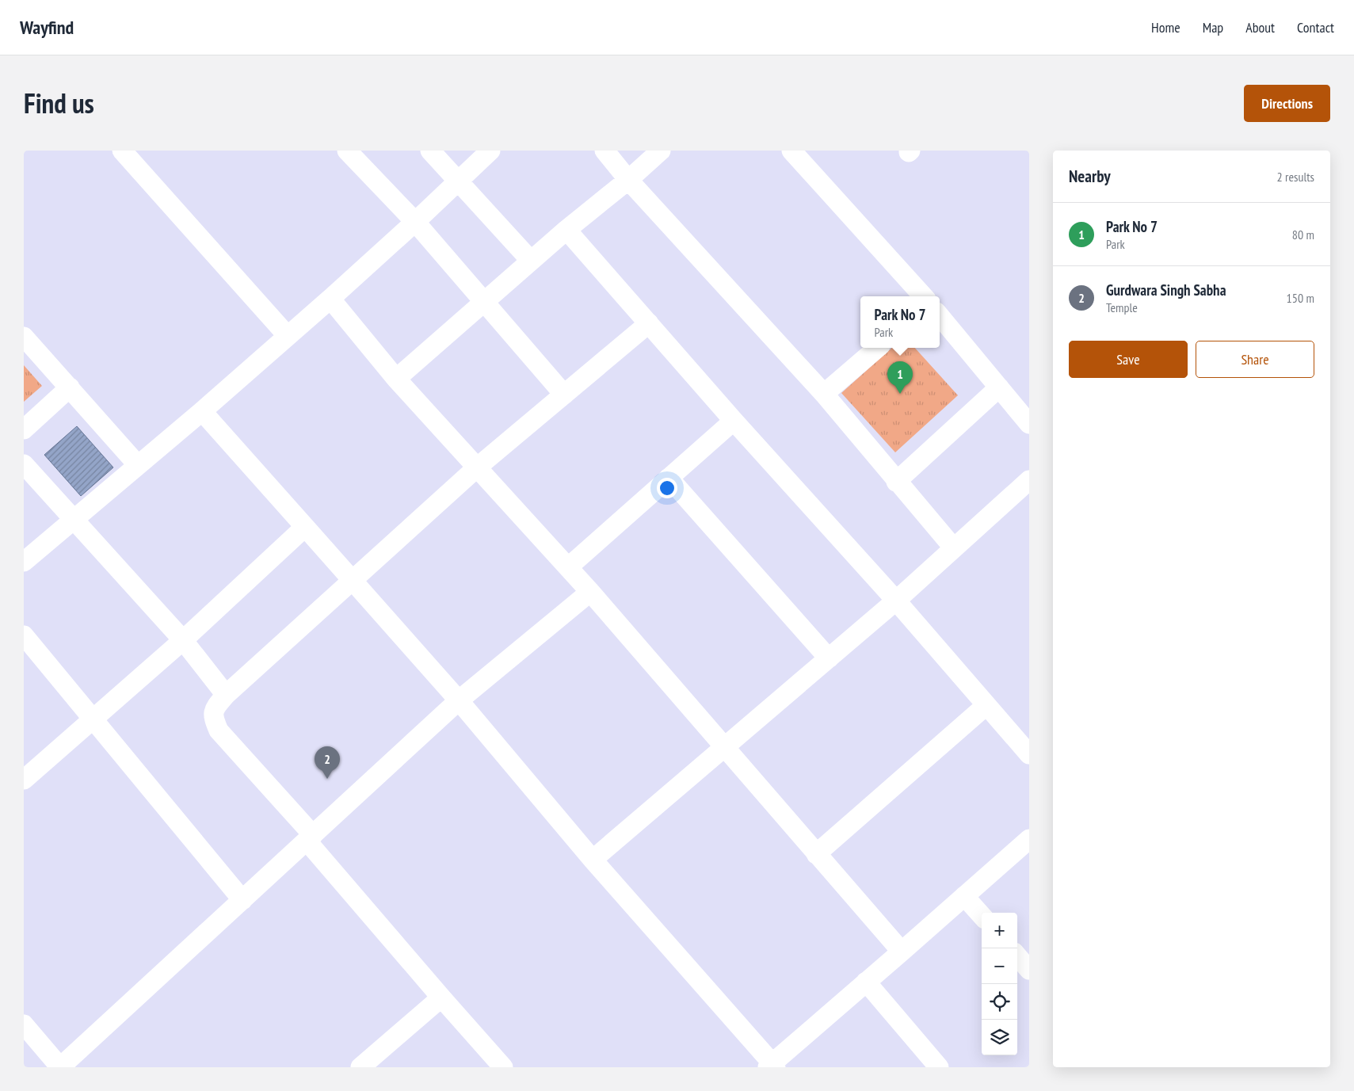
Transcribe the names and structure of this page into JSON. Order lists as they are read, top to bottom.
{
  "page": {
    "header": "Wayfind",
    "nav": [
      "Home",
      "Map",
      "About",
      "Contact"
    ],
    "title": "Find us",
    "buttons": [
      "Directions",
      ["Save", "Share"]
    ],
    "heading": ["Nearby", "2 results"],
    "list": [
      {
        "mark": "1",
        "name": "Park No 7",
        "note": "Park",
        "value": "80 m"
      },
      {
        "mark": "2",
        "name": "Gurdwara Singh Sabha",
        "note": "Temple",
        "value": "150 m"
      }
    ],
    "popup": ["Park No 7", "Park"],
    "pins": ["1", "2"],
    "map_buttons": ["+", "−"]
  }
}
